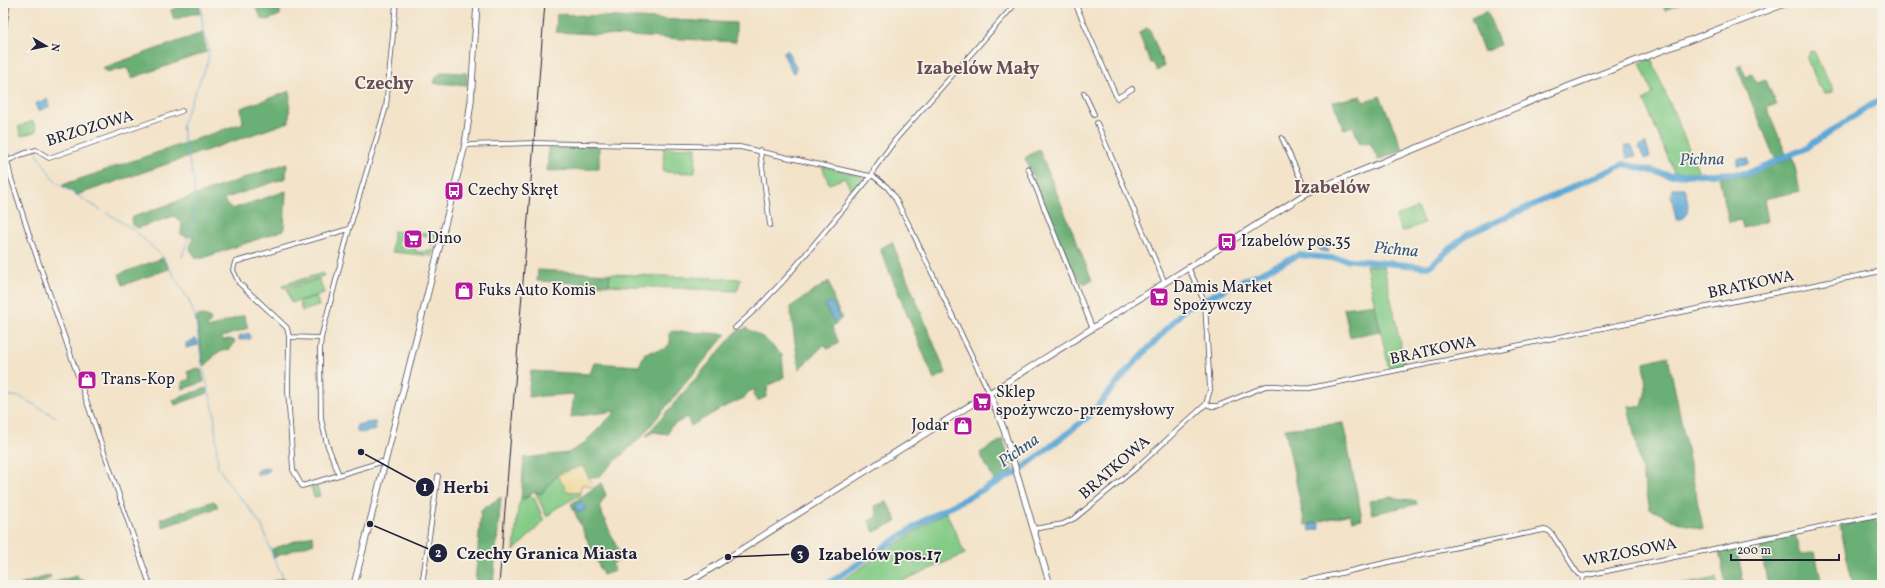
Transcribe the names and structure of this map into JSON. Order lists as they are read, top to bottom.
{
  "streets": {
    "street": ["BRZOZOWA", "BRATKOWA", "WRZOSOWA"]
  },
  "districts": ["Izabelów Mały", "Czechy", "Izabelów"],
  "water": ["Pichna"],
  "places": {
    "bus stop": ["Czechy Skręt", "Izabelów pos.35"],
    "supermarket": ["Dino", "Damis Market Spożywczy", "Sklep spożywczo-przemysłowy"],
    "shop": ["Fuks Auto Komis", "Trans-Kop", "Jodar"],
    "other": ["Herbi", "Czechy Granica Miasta", "Izabelów pos.17"]
  },
  "scale_bar": "200 m",
  "north": "right"
}
